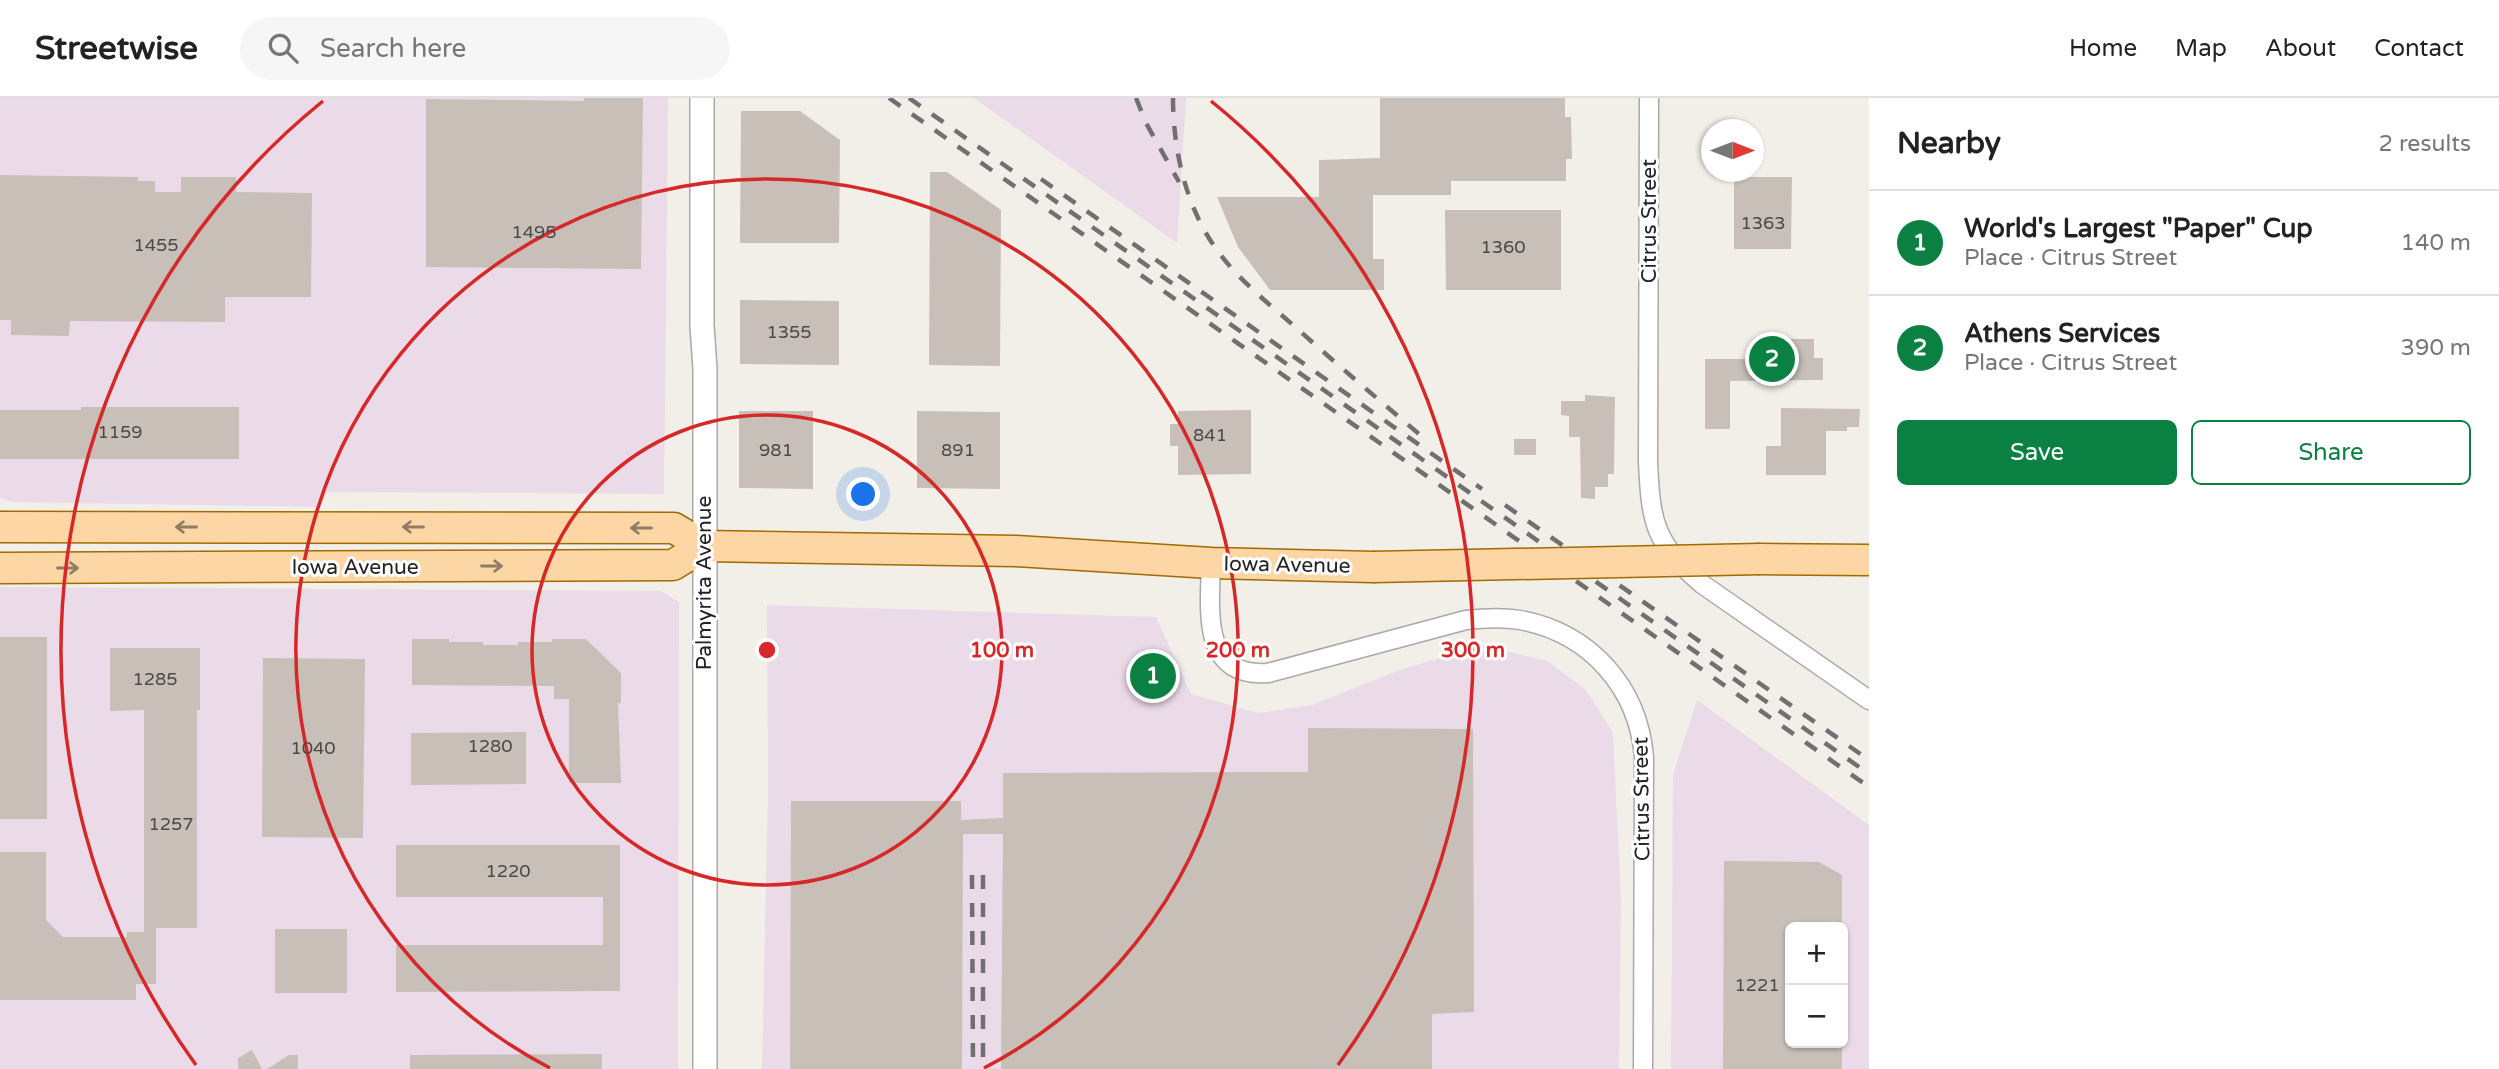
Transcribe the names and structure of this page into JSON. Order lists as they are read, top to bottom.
{
  "streets": {
    "main road": ["Iowa Avenue"],
    "street": ["Citrus Street", "Palmyrita Avenue"]
  },
  "crossings": [
    ["Citrus Street", "Iowa Avenue"],
    ["Iowa Avenue", "Palmyrita Avenue"]
  ],
  "house_numbers": [
    "1363",
    "1495",
    "1455",
    "1360",
    "1355",
    "1159",
    "841",
    "981",
    "891",
    "1285",
    "1280",
    "1040",
    "1257",
    "1220",
    "1221"
  ],
  "north": "right",
  "page": {
    "header": "Streetwise",
    "search": "Search here",
    "nav": [
      "Home",
      "Map",
      "About",
      "Contact"
    ],
    "heading": ["Nearby", "2 results"],
    "list": [
      {
        "mark": "1",
        "name": "World's Largest \"Paper\" Cup",
        "note": "Place · Citrus Street",
        "value": "140 m"
      },
      {
        "mark": "2",
        "name": "Athens Services",
        "note": "Place · Citrus Street",
        "value": "390 m"
      }
    ],
    "pins": ["2", "1"],
    "buttons": ["Save", "Share"],
    "map_buttons": ["+", "−"]
  },
  "rings": ["100 m", "200 m", "300 m"]
}
